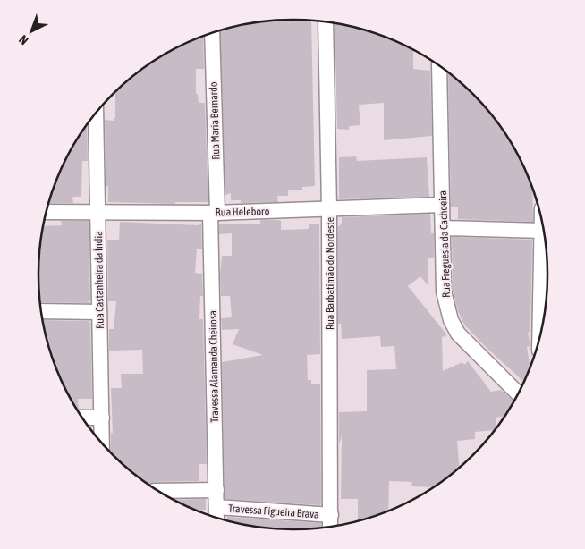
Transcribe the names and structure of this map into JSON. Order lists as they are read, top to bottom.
{
  "streets": {
    "street": [
      "Rua Maria Bernardo",
      "Rua Heleboro",
      "Rua Freguesia da Cachoeira",
      "Rua Barbatimão do Nordeste",
      "Rua Castanheira da Índia",
      "Travessa Alamanda Cheirosa",
      "Travessa Figueira Brava"
    ]
  },
  "crossings": [
    ["Rua Maria Bernardo", "Rua Heleboro"],
    ["Rua Maria Bernardo", "Travessa Alamanda Cheirosa"],
    ["Rua Heleboro", "Rua Freguesia da Cachoeira"],
    ["Rua Heleboro", "Rua Barbatimão do Nordeste"],
    ["Rua Heleboro", "Rua Castanheira da Índia"],
    ["Rua Heleboro", "Travessa Alamanda Cheirosa"],
    ["Rua Barbatimão do Nordeste", "Travessa Figueira Brava"],
    ["Travessa Alamanda Cheirosa", "Travessa Figueira Brava"]
  ],
  "north": "bottom left"
}
